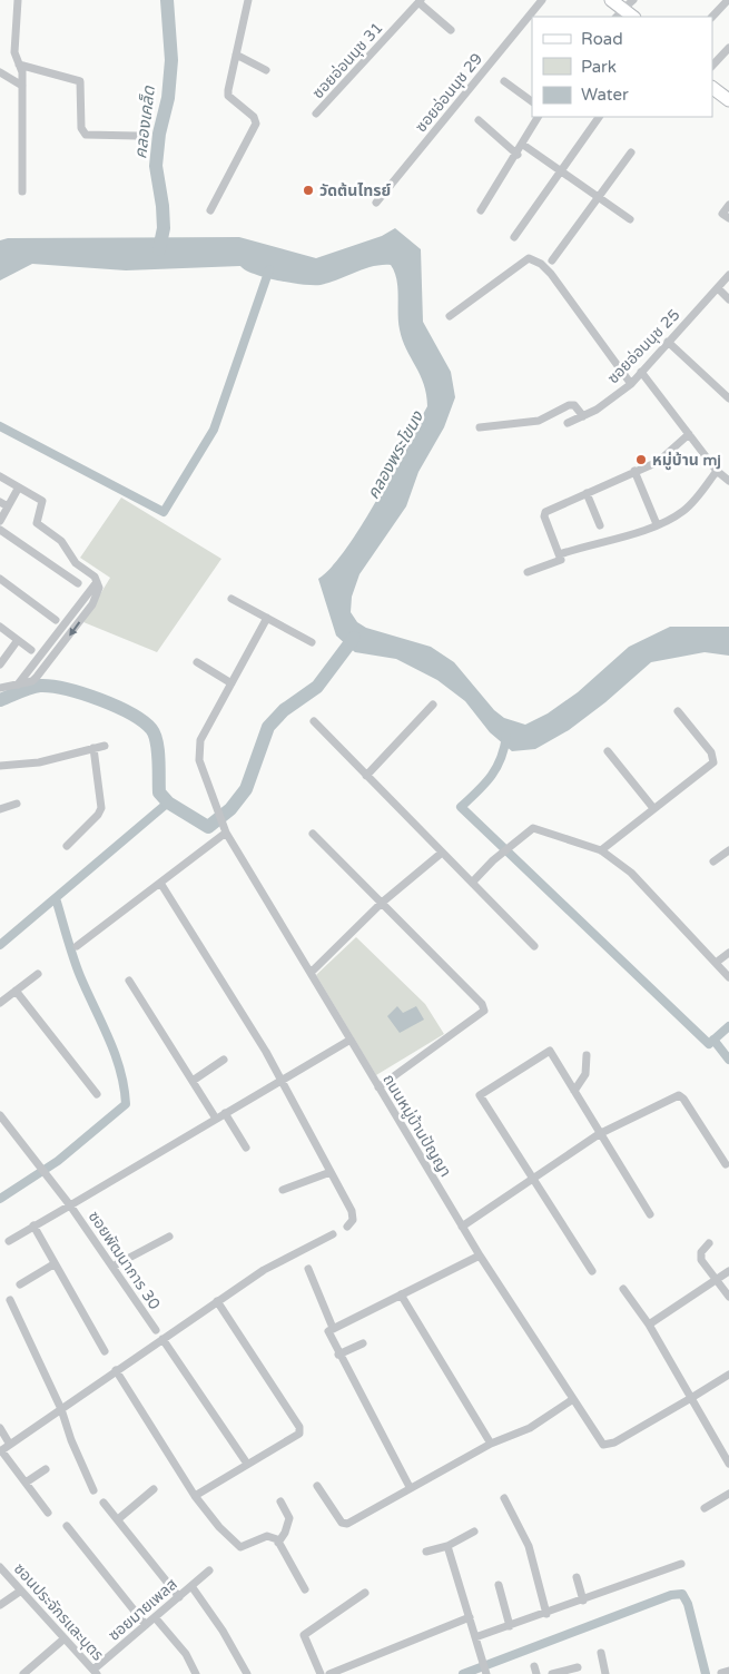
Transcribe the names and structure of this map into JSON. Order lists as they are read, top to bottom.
{
  "streets": {
    "street": [
      "ซอยอ่อนนุช 31",
      "ซอยอ่อนนุช 29",
      "ซอยอ่อนนุช 25",
      "ถนนหมู่บ้านปัญญา",
      "ซอยพัฒนาการ 30",
      "ซอยมายเพลส",
      "ซอนประจักรและบุตร"
    ]
  },
  "crossings": [
    ["ซอยมายเพลส", "ซอนประจักรและบุตร"]
  ],
  "water": ["คลองเคล็ด", "คลองพระโขนง"],
  "places": ["วัดต้นไทรย์", "หมู่บ้าน mj"],
  "legend": ["Road", "Park", "Water"]
}
